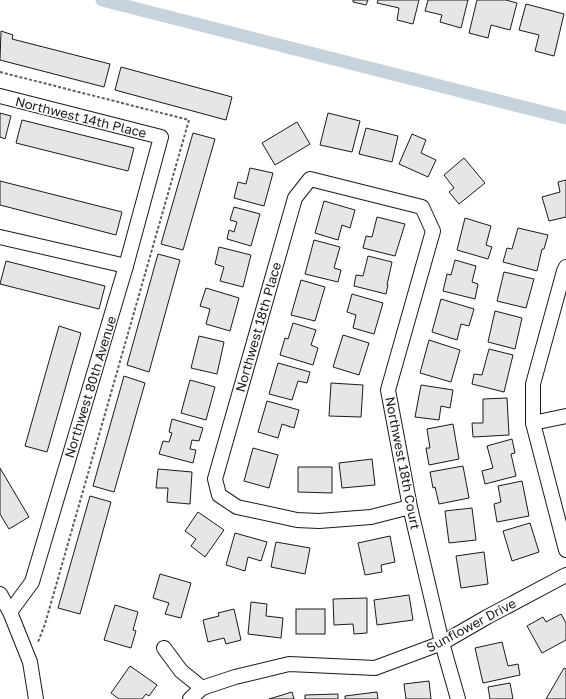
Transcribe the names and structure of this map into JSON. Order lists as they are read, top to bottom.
{
  "streets": {
    "street": [
      "Northwest 14th Place",
      "Northwest 18th Place",
      "Northwest 80th Avenue",
      "Northwest 18th Court",
      "Sunflower Drive"
    ]
  },
  "crossings": [
    ["Northwest 14th Place", "Northwest 80th Avenue"],
    ["Northwest 18th Place", "Northwest 18th Court"],
    ["Northwest 18th Court", "Sunflower Drive"]
  ]
}
